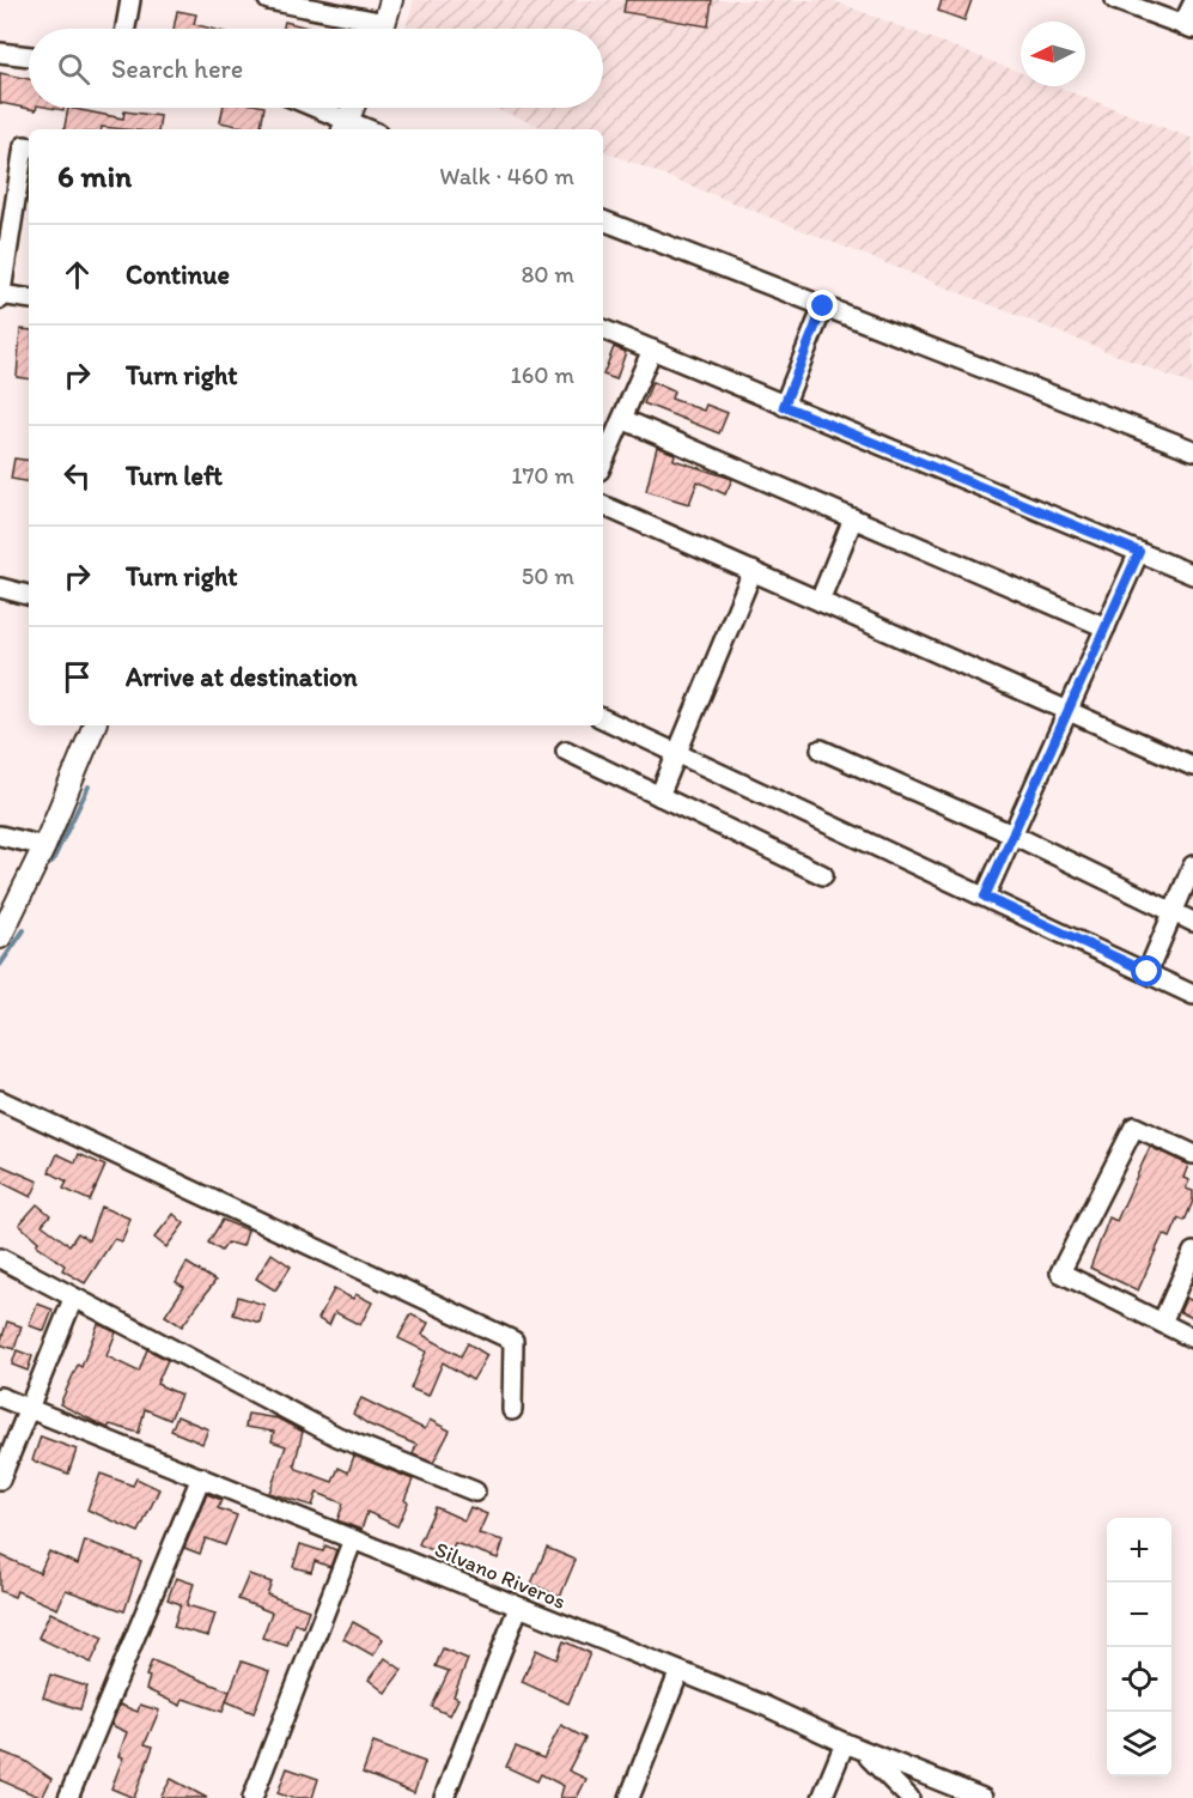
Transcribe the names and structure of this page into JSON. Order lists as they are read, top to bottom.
{
  "streets": {
    "street": ["Silvano Riveros"]
  },
  "north": "left",
  "page": {
    "search": "Search here",
    "heading": ["6 min", "Walk · 460 m"],
    "list": [
      ["Continue", "80 m"],
      ["Turn right", "160 m"],
      ["Turn left", "170 m"],
      ["Turn right", "50 m"],
      "Arrive at destination"
    ],
    "map_buttons": ["+", "−"]
  }
}
